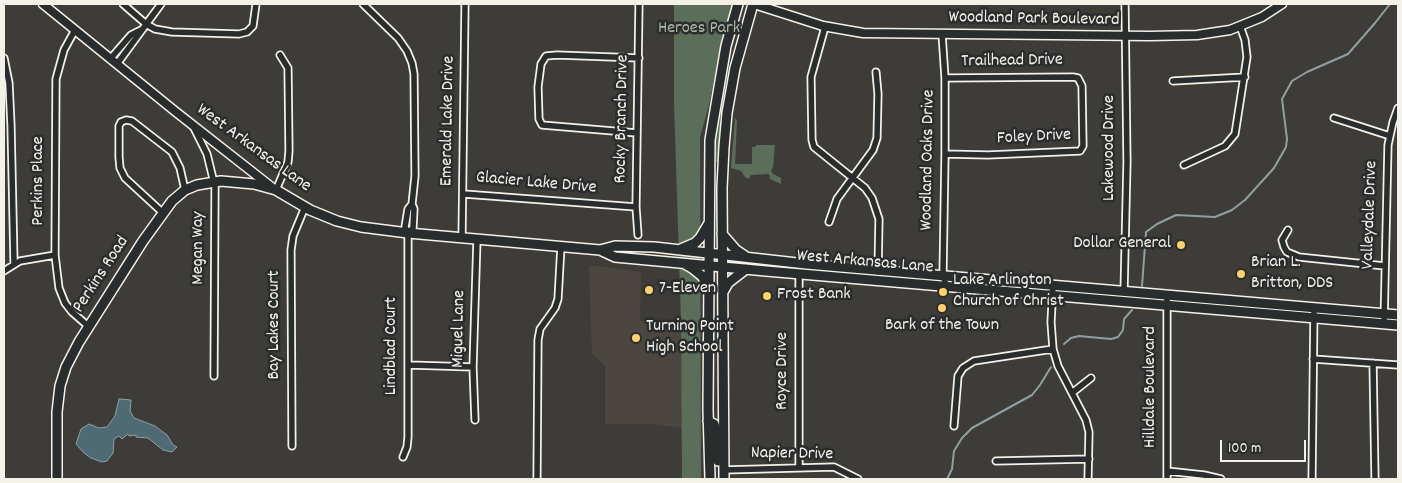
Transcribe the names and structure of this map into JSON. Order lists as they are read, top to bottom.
{
  "streets": {
    "main road": ["West Arkansas Lane", "Perkins Road"],
    "street": [
      "Woodland Park Boulevard",
      "Trailhead Drive",
      "Rocky Branch Drive",
      "Emerald Lake Drive",
      "Foley Drive",
      "Lakewood Drive",
      "Woodland Oaks Drive",
      "Perkins Place",
      "Glacier Lake Drive",
      "Valleydale Drive",
      "Megan Way",
      "Bay Lakes Court",
      "Miguel Lane",
      "Lindblad Court",
      "Royce Drive",
      "Hilldale Boulevard",
      "Napier Drive"
    ]
  },
  "crossings": [
    ["Woodland Park Boulevard", "Lakewood Drive"],
    ["Woodland Park Boulevard", "Woodland Oaks Drive"],
    ["Trailhead Drive", "Foley Drive"],
    ["Trailhead Drive", "Woodland Oaks Drive"],
    ["Rocky Branch Drive", "Glacier Lake Drive"],
    ["Emerald Lake Drive", "West Arkansas Lane"],
    ["Emerald Lake Drive", "Glacier Lake Drive"],
    ["Foley Drive", "Woodland Oaks Drive"],
    ["Lakewood Drive", "West Arkansas Lane"],
    ["West Arkansas Lane", "Woodland Oaks Drive"],
    ["West Arkansas Lane", "Perkins Place"],
    ["West Arkansas Lane", "Valleydale Drive"],
    ["West Arkansas Lane", "Megan Way"],
    ["West Arkansas Lane", "Perkins Road"],
    ["West Arkansas Lane", "Bay Lakes Court"],
    ["West Arkansas Lane", "Miguel Lane"],
    ["West Arkansas Lane", "Lindblad Court"],
    ["West Arkansas Lane", "Royce Drive"],
    ["West Arkansas Lane", "Hilldale Boulevard"],
    ["Perkins Place", "Perkins Road"],
    ["Megan Way", "Perkins Road"],
    ["Royce Drive", "Napier Drive"]
  ],
  "parks": ["Heroes Park"],
  "places": [
    "Dollar General",
    "Brian L. Britton, DDS",
    "7-Eleven",
    "Lake Arlington Church of Christ",
    "Frost Bank",
    "Bark of the Town",
    "Turning Point High School"
  ],
  "scale_bar": "100 m"
}
